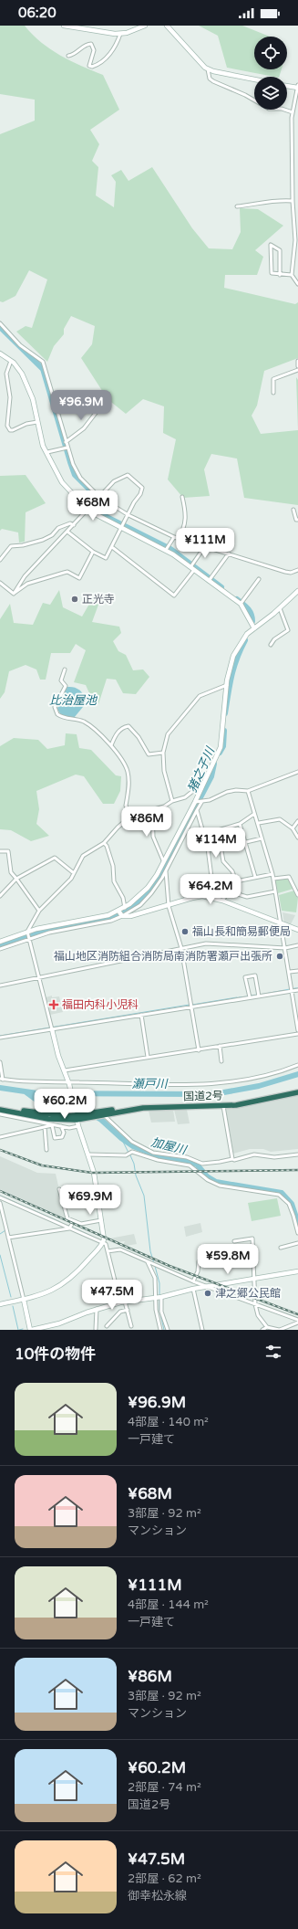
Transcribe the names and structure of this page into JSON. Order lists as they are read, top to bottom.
{
  "streets": {
    "highway": ["国道2号"]
  },
  "water": [
    "比治屋池",
    "猪之子川",
    "瀬戸川",
    "加屋川"
  ],
  "places": {
    "other": [
      "正光寺",
      "福山長和簡易郵便局",
      "福山地区消防組合消防局南消防署瀬戸出張所",
      "津之郷公民館"
    ],
    "health": ["福田内科小児科"]
  },
  "page": {
    "status": "06:20",
    "price": [
      "¥96.9M",
      "¥68M",
      "¥111M",
      "¥86M",
      "¥114M",
      "¥64.2M",
      "¥60.2M",
      "¥69.9M",
      "¥59.8M",
      "¥47.5M"
    ],
    "heading": "10件の物件",
    "list": [
      {
        "name": "¥96.9M",
        "note": "4部屋 · 140 m² · 一戸建て"
      },
      {
        "name": "¥68M",
        "note": "3部屋 · 92 m² · マンション"
      },
      {
        "name": "¥111M",
        "note": "4部屋 · 144 m² · 一戸建て"
      },
      {
        "name": "¥86M",
        "note": "3部屋 · 92 m² · マンション"
      },
      {
        "name": "¥60.2M",
        "note": "2部屋 · 74 m² · 国道2号"
      },
      {
        "name": "¥47.5M",
        "note": "2部屋 · 62 m² · 御幸松永線"
      }
    ]
  }
}
